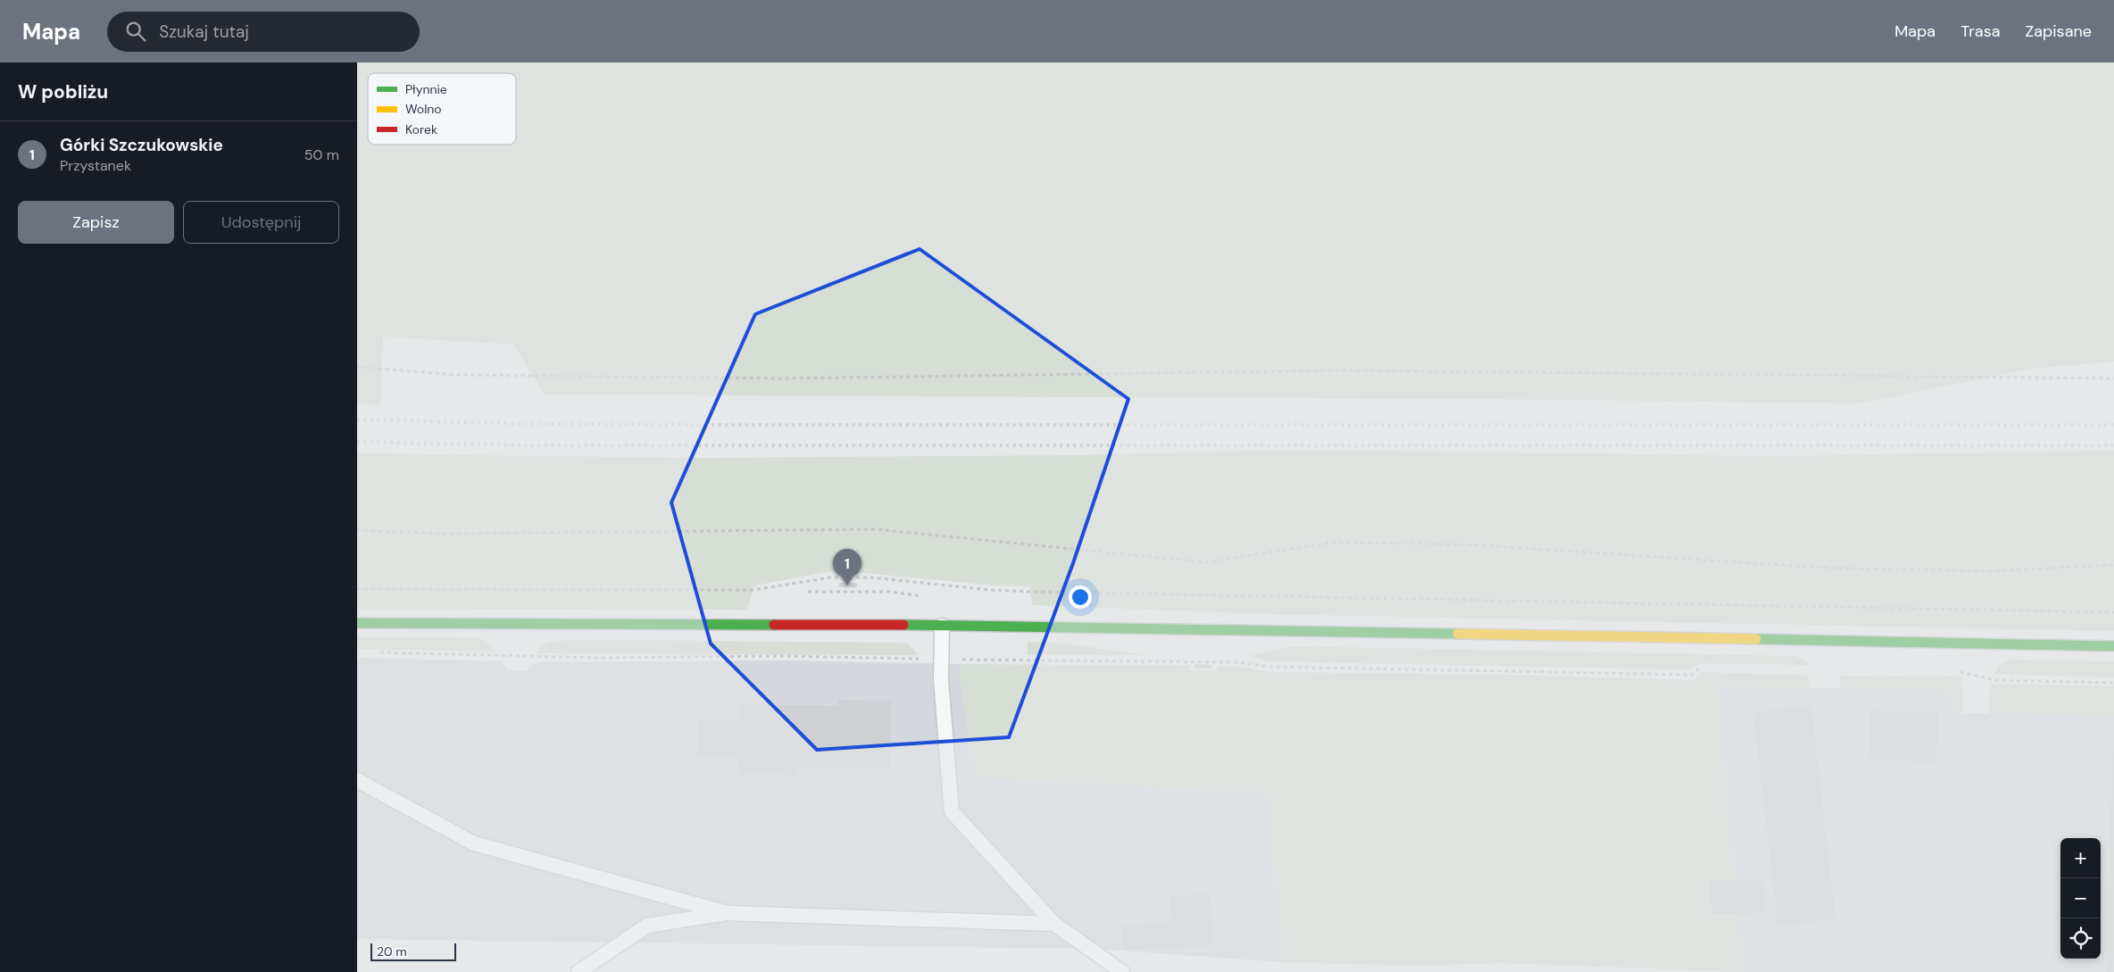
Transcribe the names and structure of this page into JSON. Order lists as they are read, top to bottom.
{
  "legend": ["Płynnie", "Wolno", "Korek"],
  "scale_bar": "20 m",
  "page": {
    "header": "Mapa",
    "search": "Szukaj tutaj",
    "nav": ["Mapa", "Trasa", "Zapisane"],
    "heading": "W pobliżu",
    "list": [
      {
        "mark": "1",
        "name": "Górki Szczukowskie",
        "note": "Przystanek",
        "value": "50 m"
      }
    ],
    "buttons": ["Zapisz", "Udostępnij"],
    "pins": "1",
    "map_buttons": ["+", "−"],
    "scale": "20 m"
  }
}
